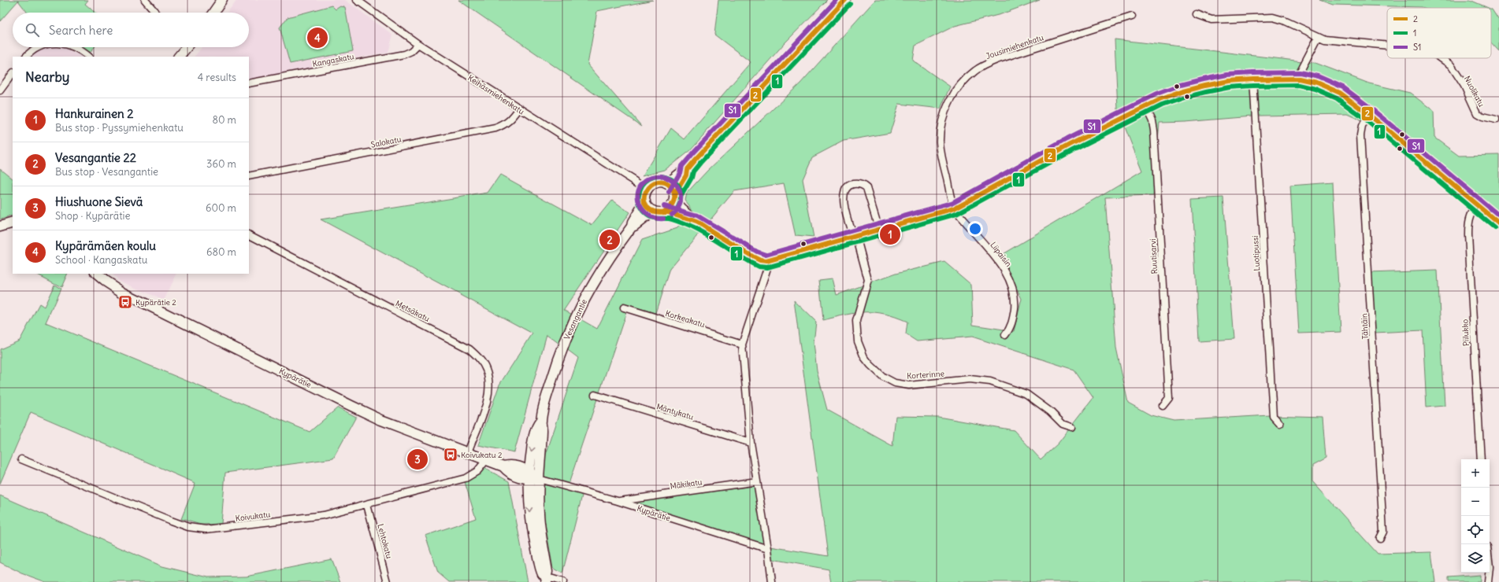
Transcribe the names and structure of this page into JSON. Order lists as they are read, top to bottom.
{
  "streets": {
    "street": [
      "Jousimiehenkatu",
      "Kangaskatu",
      "Nuolikatu",
      "Keihäsmiehenkatu",
      "Salokatu",
      "Luotipussi",
      "Liipaisin",
      "Ruutisarvi",
      "Metsäkatu",
      "Korkeakatu",
      "Vesangantie",
      "Tähtäin",
      "Piilukko",
      "Korterinne",
      "Kypärätie",
      "Mäntykatu",
      "Mäkikatu",
      "Koivukatu",
      "Lehtokatu"
    ]
  },
  "crossings": [
    ["Jousimiehenkatu", "Liipaisin"],
    ["Kangaskatu", "Keihäsmiehenkatu"],
    ["Keihäsmiehenkatu", "Salokatu"],
    ["Keihäsmiehenkatu", "Vesangantie"],
    ["Metsäkatu", "Kypärätie"],
    ["Vesangantie", "Kypärätie"],
    ["Kypärätie", "Mäkikatu"],
    ["Kypärätie", "Koivukatu"],
    ["Koivukatu", "Lehtokatu"]
  ],
  "places": {
    "bus stop": ["Kypärätie 2", "Koivukatu 2"]
  },
  "lines": ["transit line 2", "transit line S1", "transit line 1"],
  "legend": ["2", "1", "S1"],
  "page": {
    "search": "Search here",
    "pins": [
      "4",
      "1",
      "2",
      "3"
    ],
    "heading": ["Nearby", "4 results"],
    "list": [
      {
        "mark": "1",
        "name": "Hankurainen 2",
        "note": "Bus stop · Pyssymiehenkatu",
        "value": "80 m"
      },
      {
        "mark": "2",
        "name": "Vesangantie 22",
        "note": "Bus stop · Vesangantie",
        "value": "360 m"
      },
      {
        "mark": "3",
        "name": "Hiushuone Sievä",
        "note": "Shop · Kypärätie",
        "value": "600 m"
      },
      {
        "mark": "4",
        "name": "Kypärämäen koulu",
        "note": "School · Kangaskatu",
        "value": "680 m"
      }
    ],
    "map_buttons": ["+", "−"]
  }
}
